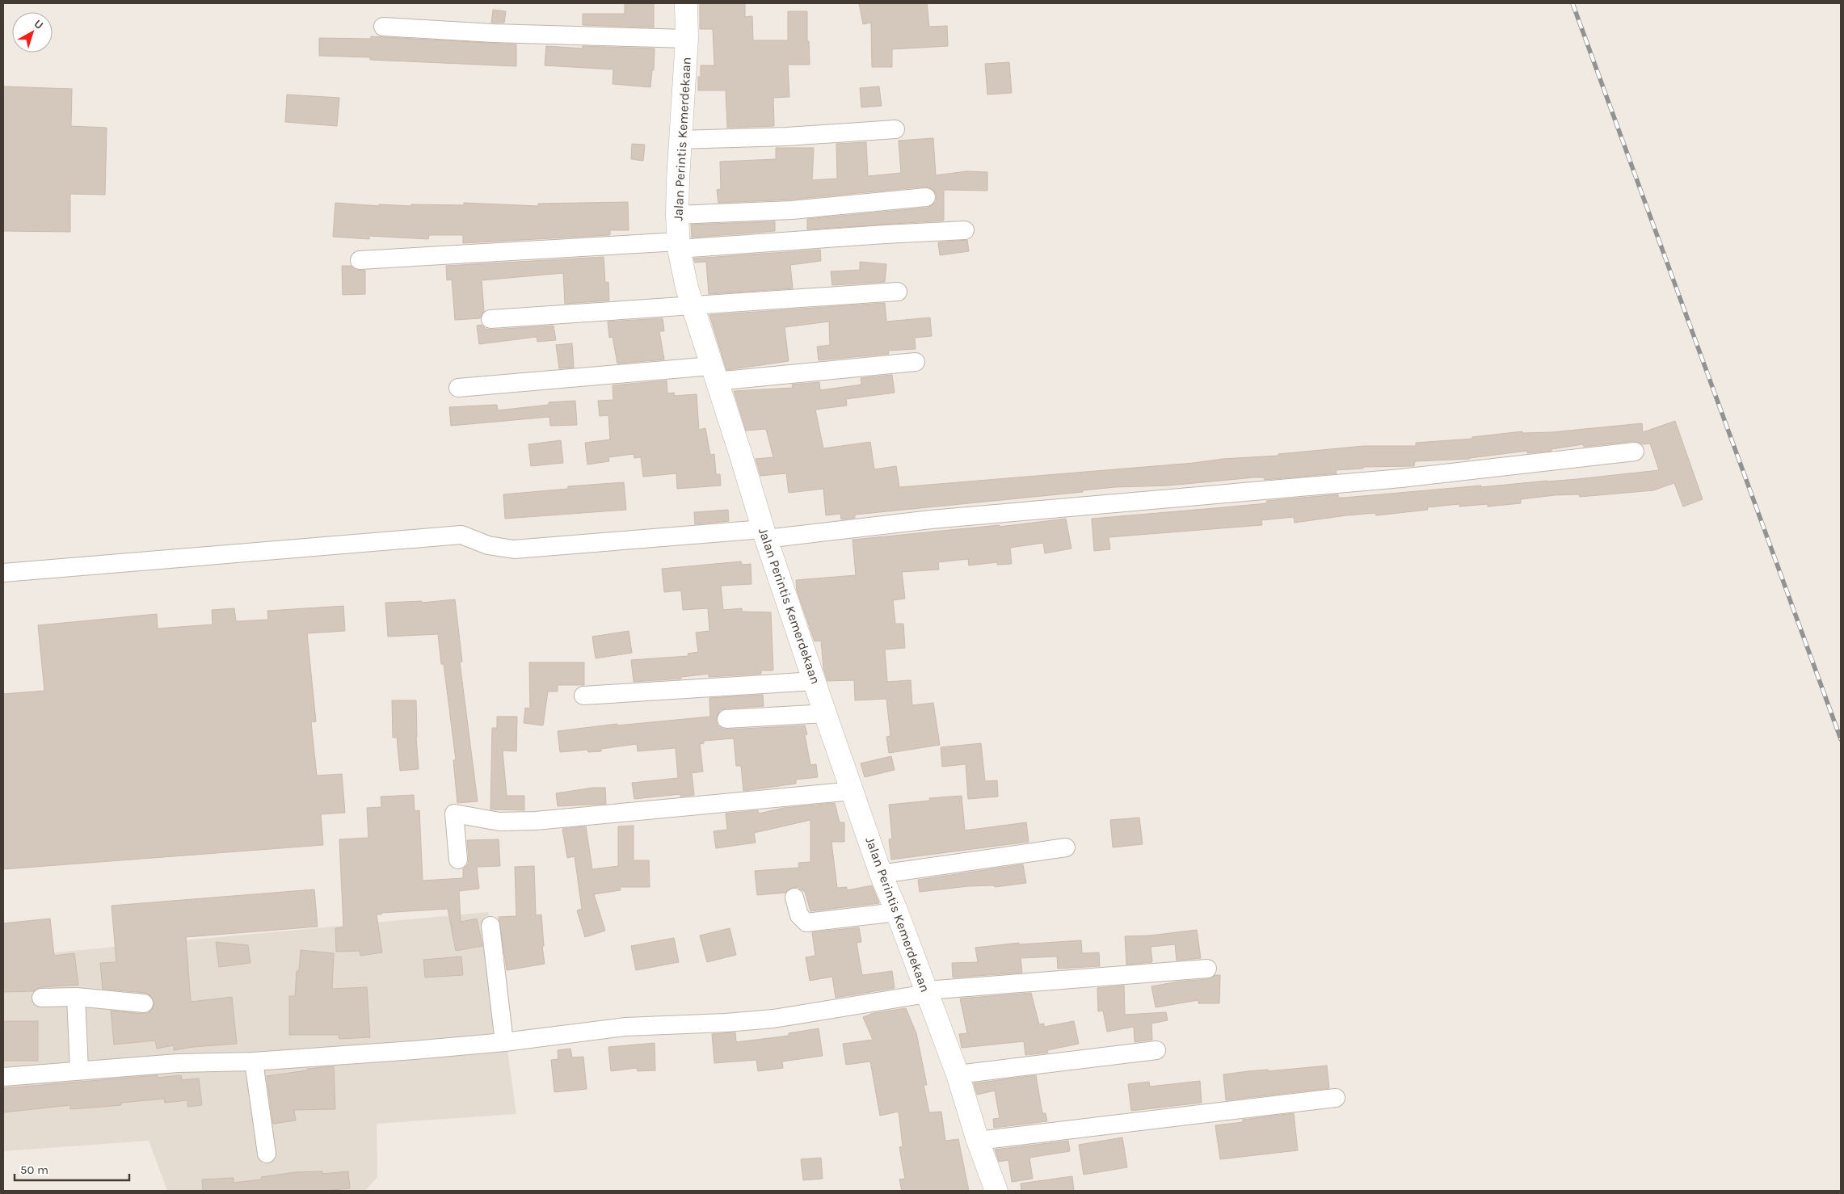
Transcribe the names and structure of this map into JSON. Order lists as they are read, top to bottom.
{
  "streets": {
    "street": ["Jalan Perintis Kemerdekaan"]
  },
  "scale_bar": "50 m",
  "north": "top right"
}
